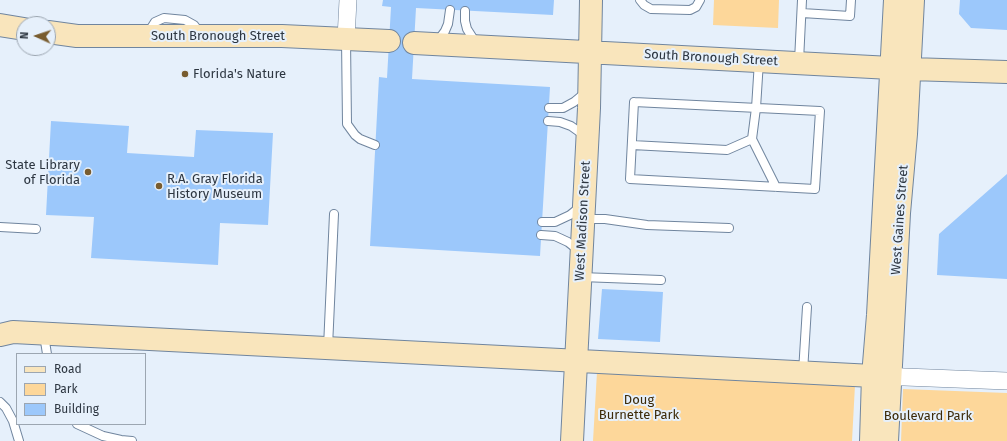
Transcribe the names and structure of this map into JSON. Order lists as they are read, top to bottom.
{
  "streets": {
    "street": ["South Bronough Street", "West Gaines Street", "West Madison Street"]
  },
  "crossings": [
    ["South Bronough Street", "West Gaines Street"],
    ["South Bronough Street", "West Madison Street"]
  ],
  "parks": ["Doug Burnette Park", "Boulevard Park"],
  "places": ["Florida's Nature", "State Library of Florida", "R.A. Gray Florida History Museum"],
  "legend": ["Road", "Park", "Building"],
  "north": "left"
}
